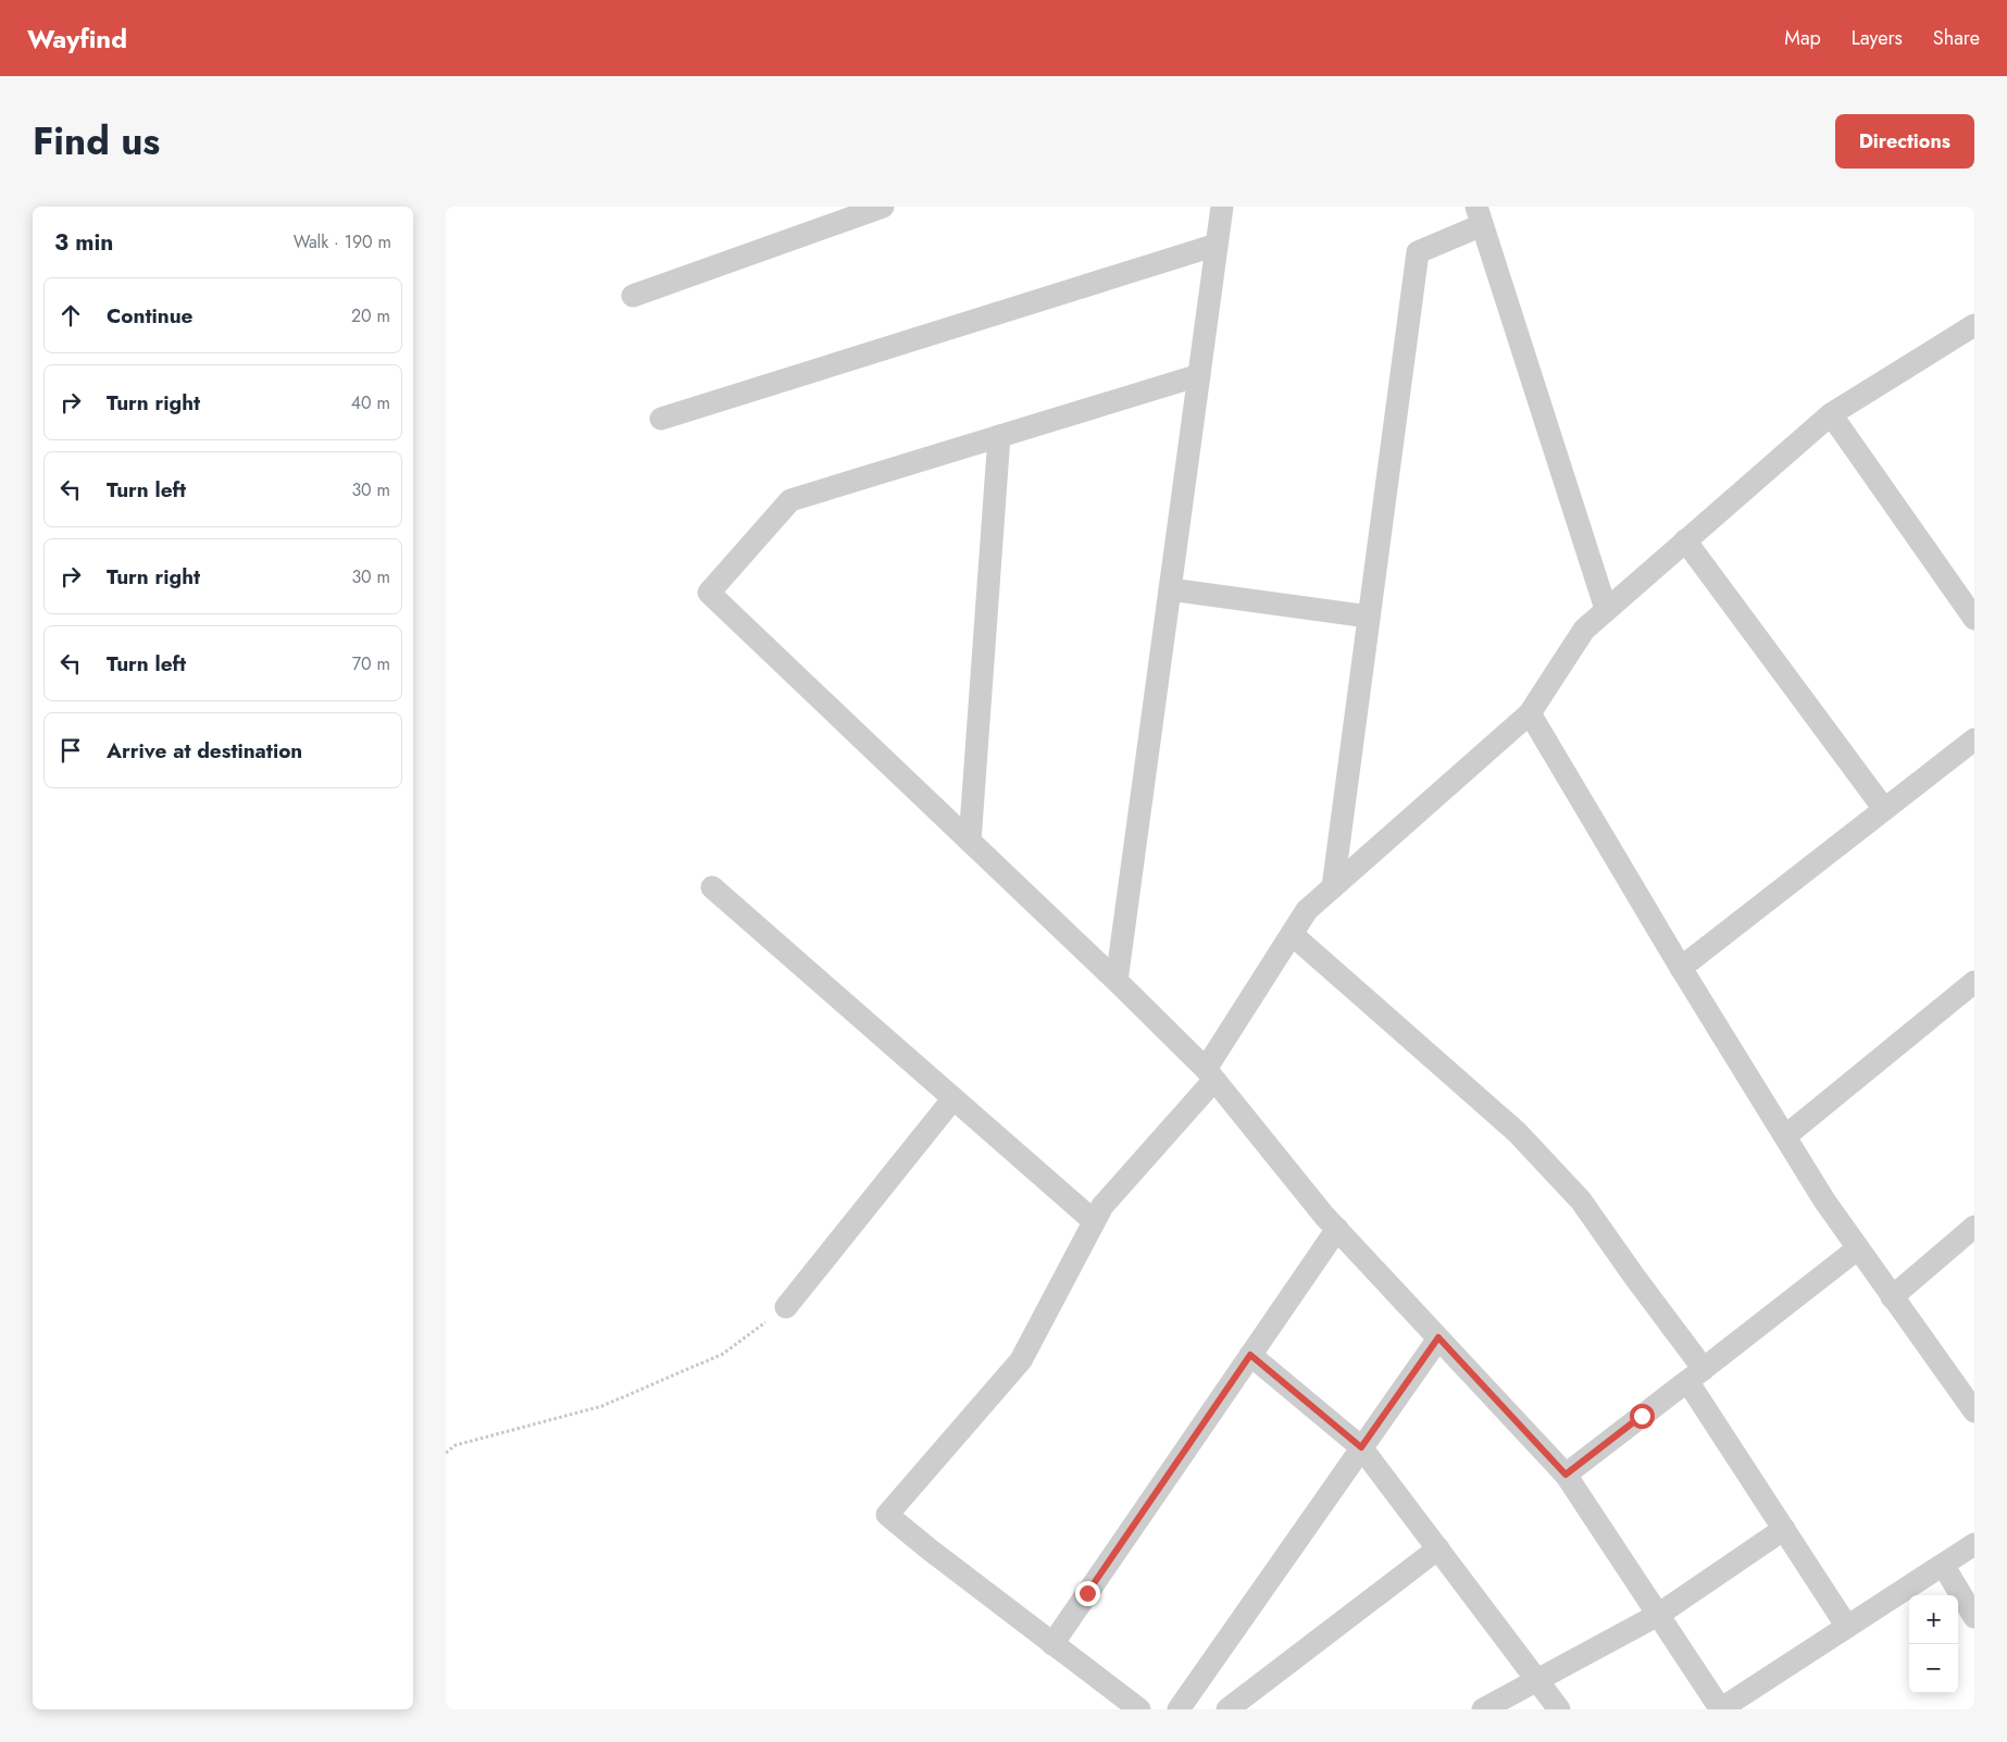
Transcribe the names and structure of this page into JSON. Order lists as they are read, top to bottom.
{
  "page": {
    "header": "Wayfind",
    "nav": ["Map", "Layers", "Share"],
    "title": "Find us",
    "buttons": "Directions",
    "heading": ["3 min", "Walk · 190 m"],
    "list": [
      ["Continue", "20 m"],
      ["Turn right", "40 m"],
      ["Turn left", "30 m"],
      ["Turn right", "30 m"],
      ["Turn left", "70 m"],
      "Arrive at destination"
    ],
    "map_buttons": ["+", "−"]
  }
}
